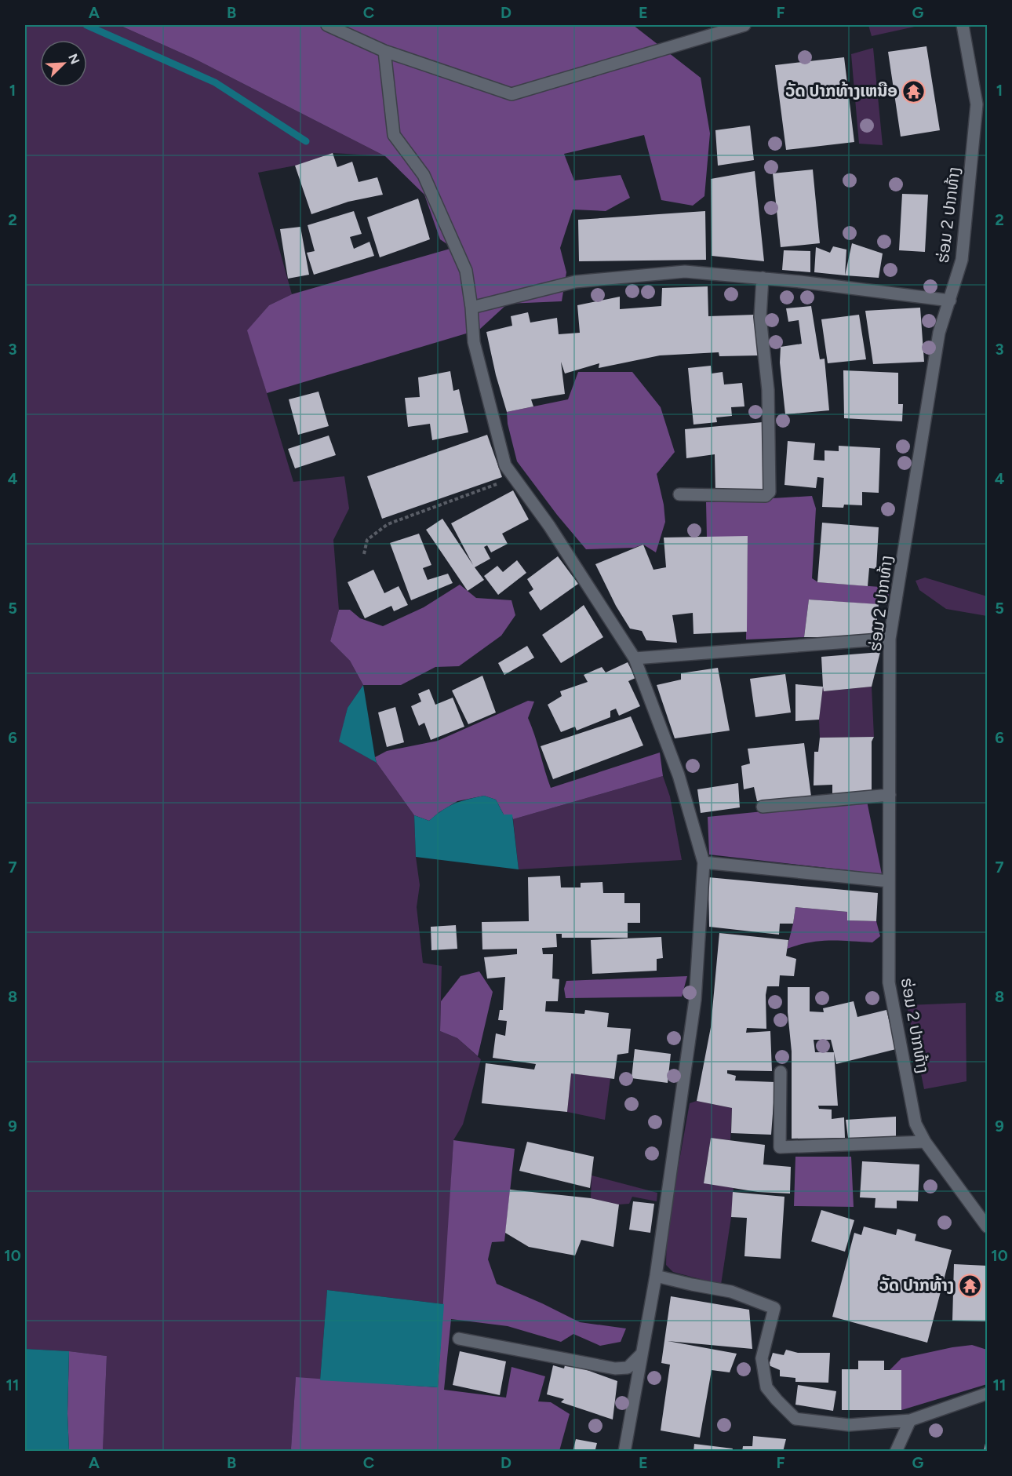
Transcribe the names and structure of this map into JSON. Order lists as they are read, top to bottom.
{
  "streets": {
    "street": ["ຮ່ອມ 2 ປາກທ້າງ"]
  },
  "places": {
    "temple": ["ວັດ ປາກທ້າງເຫນືອ", "ວັດ ປາກທ້າງ"]
  },
  "north": "top right",
  "grid": {
    "columns": [
      "A",
      "B",
      "C",
      "D",
      "E",
      "F",
      "G"
    ],
    "rows": [
      "1",
      "2",
      "3",
      "4",
      "5",
      "6",
      "7",
      "8",
      "9",
      "10",
      "11"
    ]
  }
}
